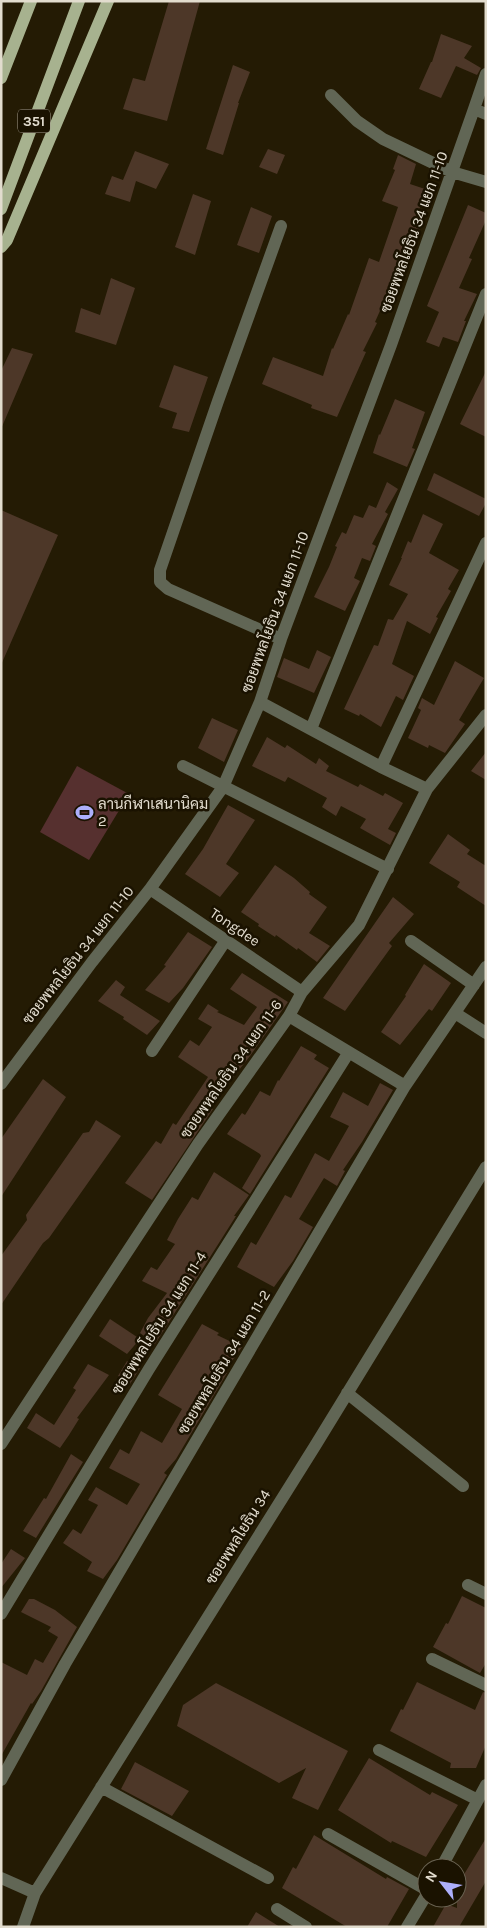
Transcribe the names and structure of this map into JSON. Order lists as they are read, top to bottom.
{
  "streets": {
    "main road": ["351"],
    "street": [
      "ซอยพหลโยธิน 34 แยก 11-10",
      "Tongdee",
      "ซอยพหลโยธิน 34 แยก 11-6",
      "ซอยพหลโยธิน 34 แยก 11-4",
      "ซอยพหลโยธิน 34 แยก 11-2",
      "ซอยพหลโยธิน 34"
    ]
  },
  "crossings": [
    ["ซอยพหลโยธิน 34 แยก 11-10", "Tongdee"],
    ["Tongdee", "ซอยพหลโยธิน 34 แยก 11-6"]
  ],
  "places": {
    "sports": ["ลานกีฬาเสนานิคม 2"]
  },
  "north": "top left"
}
